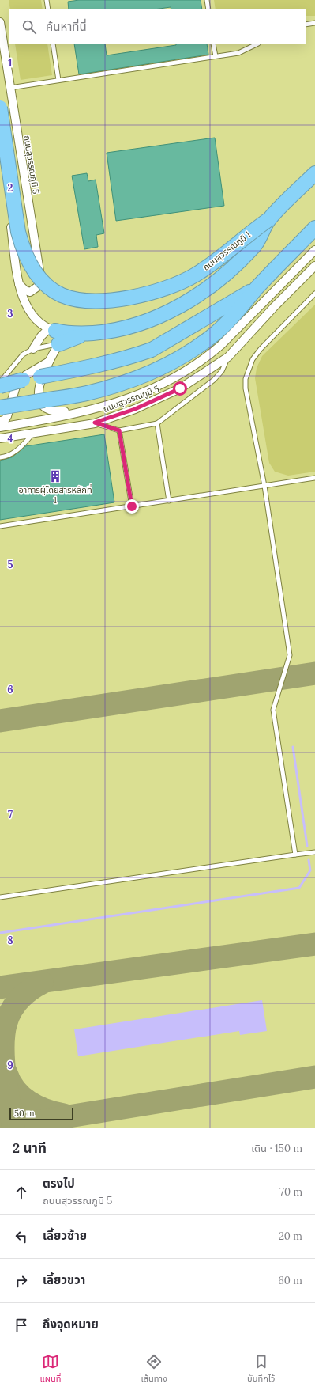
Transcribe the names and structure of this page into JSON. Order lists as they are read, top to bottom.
{
  "streets": {
    "highway": ["ถนนสุวรรณภูมิ 1"],
    "street": ["ถนนสุวรรณภูมิ 5"]
  },
  "places": {
    "building": ["อาคารผู้โดยสารหลักที่ 1"]
  },
  "scale_bar": "50 m",
  "page": {
    "search": "ค้นหาที่นี่",
    "scale": "50 m",
    "heading": ["2 นาที", "เดิน · 150 m"],
    "list": [
      ["ตรงไป", "ถนนสุวรรณภูมิ 5", "70 m"],
      ["เลี้ยวซ้าย", "20 m"],
      ["เลี้ยวขวา", "60 m"],
      "ถึงจุดหมาย"
    ],
    "nav": ["แผนที่", "เส้นทาง", "บันทึกไว้"]
  },
  "grid": {
    "rows": [
      "1",
      "2",
      "3",
      "4",
      "5",
      "6",
      "7",
      "8",
      "9"
    ]
  }
}
